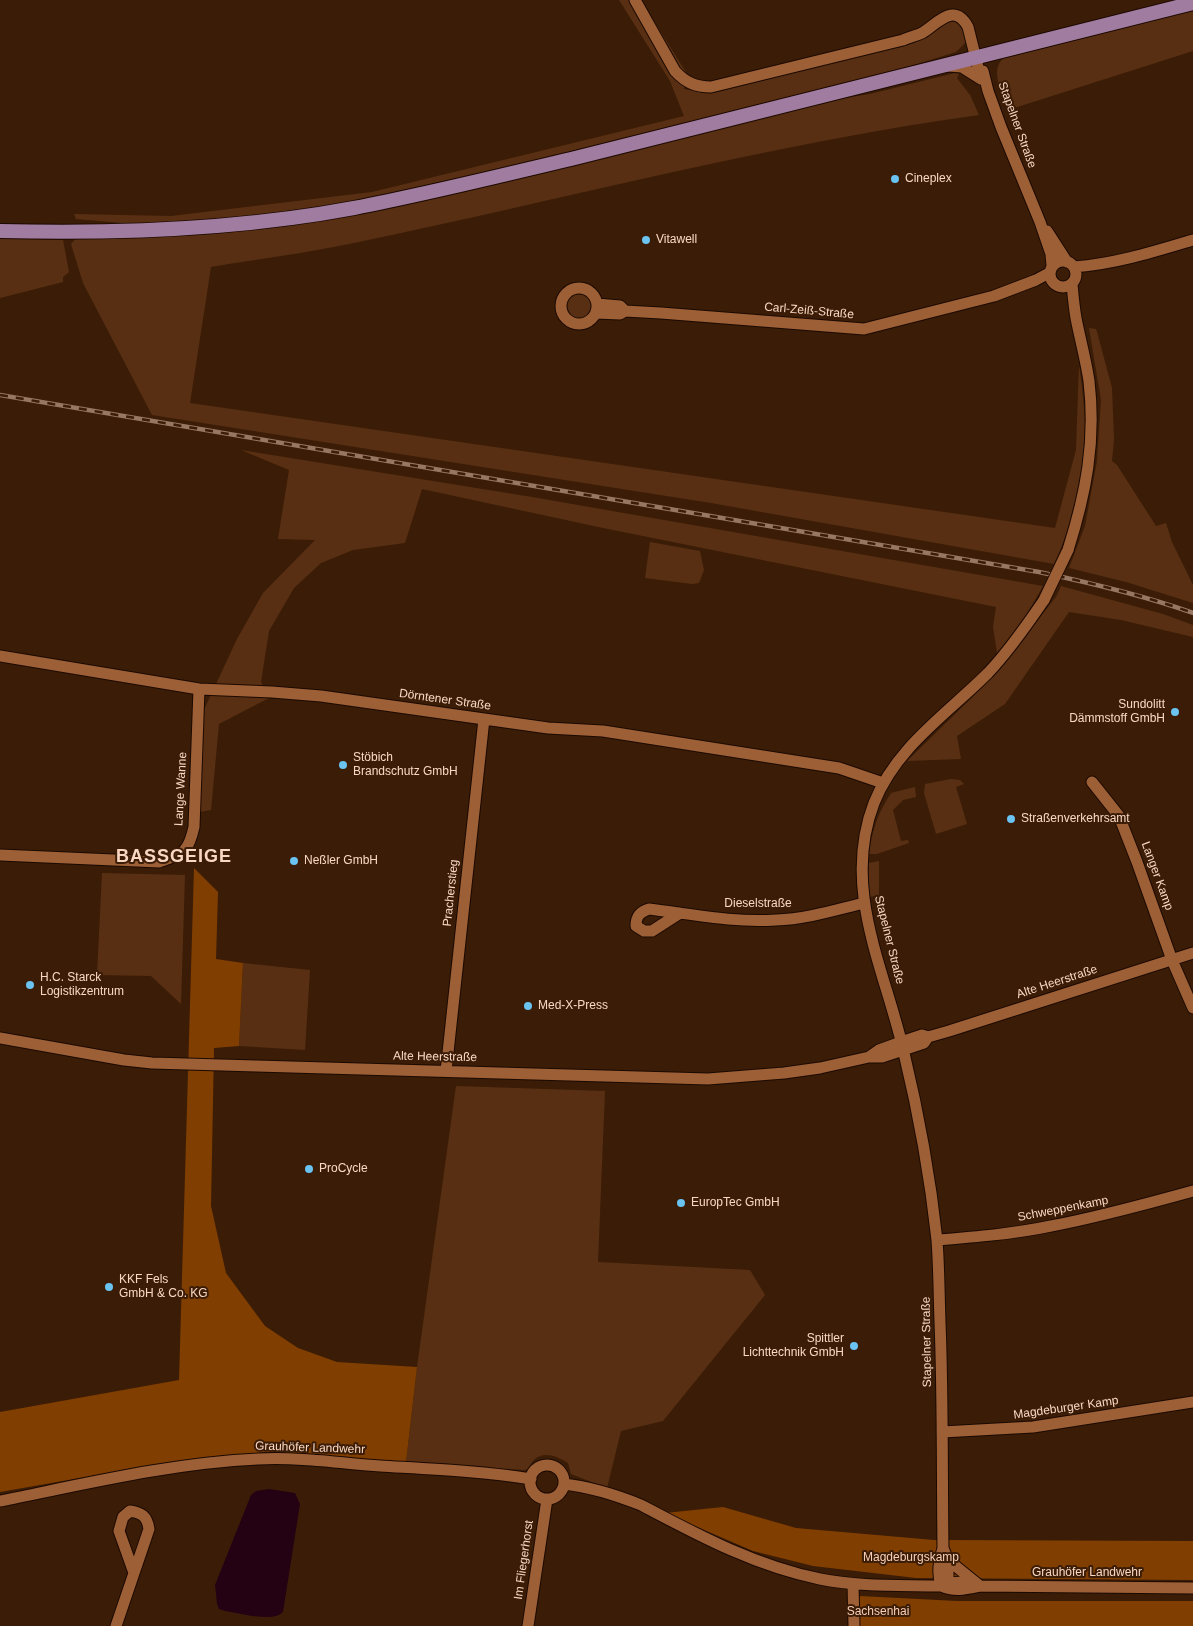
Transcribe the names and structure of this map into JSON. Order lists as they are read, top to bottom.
{
  "streets": {
    "street": [
      "Stapelner Straße",
      "Carl-Zeiß-Straße",
      "Dörntener Straße",
      "Lange Wanne",
      "Langer Kamp",
      "Pracherstieg",
      "Dieselstraße",
      "Alte Heerstraße",
      "Schweppenkamp",
      "Magdeburger Kamp",
      "Grauhöfer Landwehr",
      "Im Fliegerhorst"
    ]
  },
  "crossings": [
    ["Stapelner Straße", "Carl-Zeiß-Straße"],
    ["Stapelner Straße", "Dörntener Straße"],
    ["Stapelner Straße", "Dieselstraße"],
    ["Stapelner Straße", "Alte Heerstraße"],
    ["Stapelner Straße", "Schweppenkamp"],
    ["Stapelner Straße", "Magdeburger Kamp"],
    ["Stapelner Straße", "Grauhöfer Landwehr"],
    ["Dörntener Straße", "Lange Wanne"],
    ["Dörntener Straße", "Pracherstieg"],
    ["Langer Kamp", "Alte Heerstraße"],
    ["Pracherstieg", "Alte Heerstraße"],
    ["Grauhöfer Landwehr", "Im Fliegerhorst"]
  ],
  "districts": ["BASSGEIGE"],
  "parks": ["Magdeburgskamp", "Sachsenhai"],
  "places": [
    "Cineplex",
    "Vitawell",
    "Sundolitt Dämmstoff GmbH",
    "Stöbich Brandschutz GmbH",
    "Straßenverkehrsamt",
    "Neßler GmbH",
    "H.C. Starck Logistikzentrum",
    "Med-X-Press",
    "ProCycle",
    "EuropTec GmbH",
    "KKF Fels GmbH & Co. KG",
    "Spittler Lichttechnik GmbH"
  ]
}
